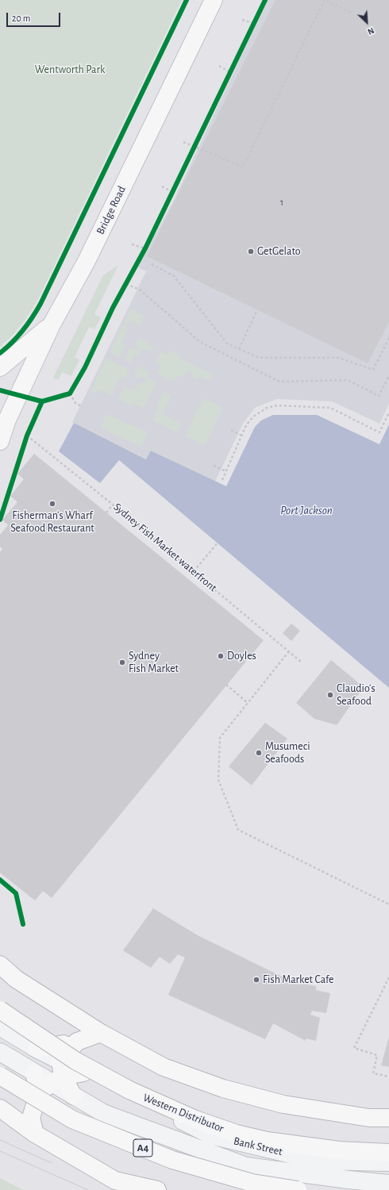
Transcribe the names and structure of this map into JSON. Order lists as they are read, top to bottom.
{
  "streets": {
    "main road": ["Bridge Road", "Western Distributor", "A4"],
    "street": ["Bank Street"],
    "path": ["Sydney Fish Market waterfront"]
  },
  "water": ["Port Jackson"],
  "parks": ["Wentworth Park"],
  "places": [
    "GetGelato",
    "Fisherman's Wharf Seafood Restaurant",
    "Doyles",
    "Sydney Fish Market",
    "Claudio's Seafood",
    "Musumeci Seafoods",
    "Fish Market Cafe"
  ],
  "house_numbers": ["1"],
  "scale_bar": "20 m",
  "north": "bottom right"
}
